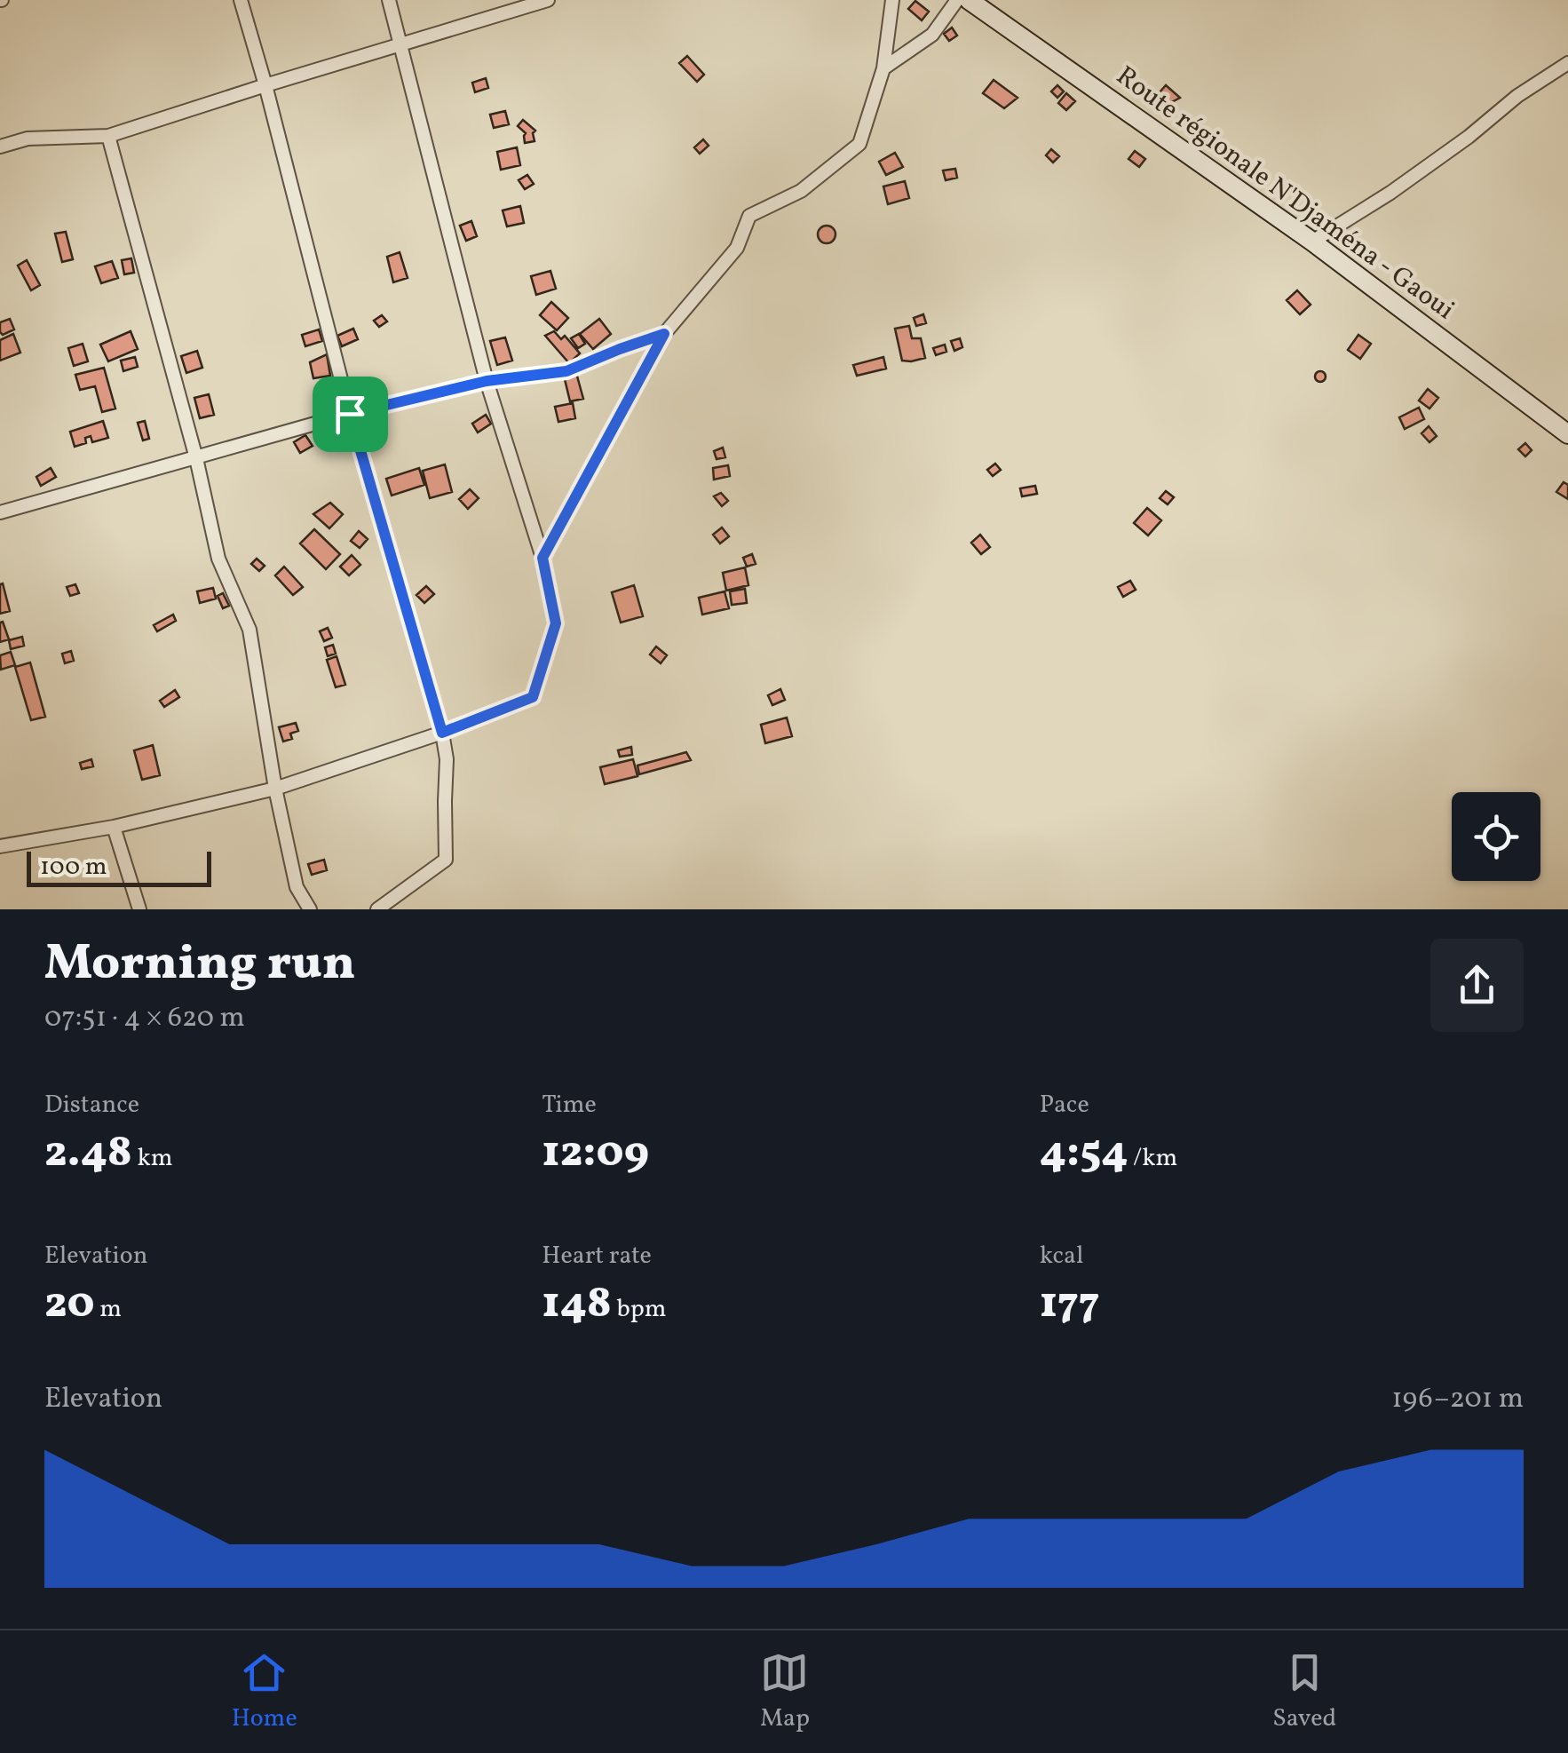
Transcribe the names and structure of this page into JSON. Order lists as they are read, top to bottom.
{
  "streets": {
    "street": ["Route régionale N'Djaména - Gaoui"]
  },
  "scale_bar": "100 m",
  "page": {
    "scale": "100 m",
    "heading": ["Morning run", "07:51 · 4 × 620 m"],
    "stats": [
      ["Distance", "2.48 km"],
      ["Time", "12:09"],
      ["Pace", "4:54 /km"],
      ["Elevation", "20 m"],
      ["Heart rate", "148 bpm"],
      ["kcal", "177"]
    ],
    "chart": ["Elevation", "196–201 m"],
    "tabs": ["Home", "Map", "Saved"]
  }
}
